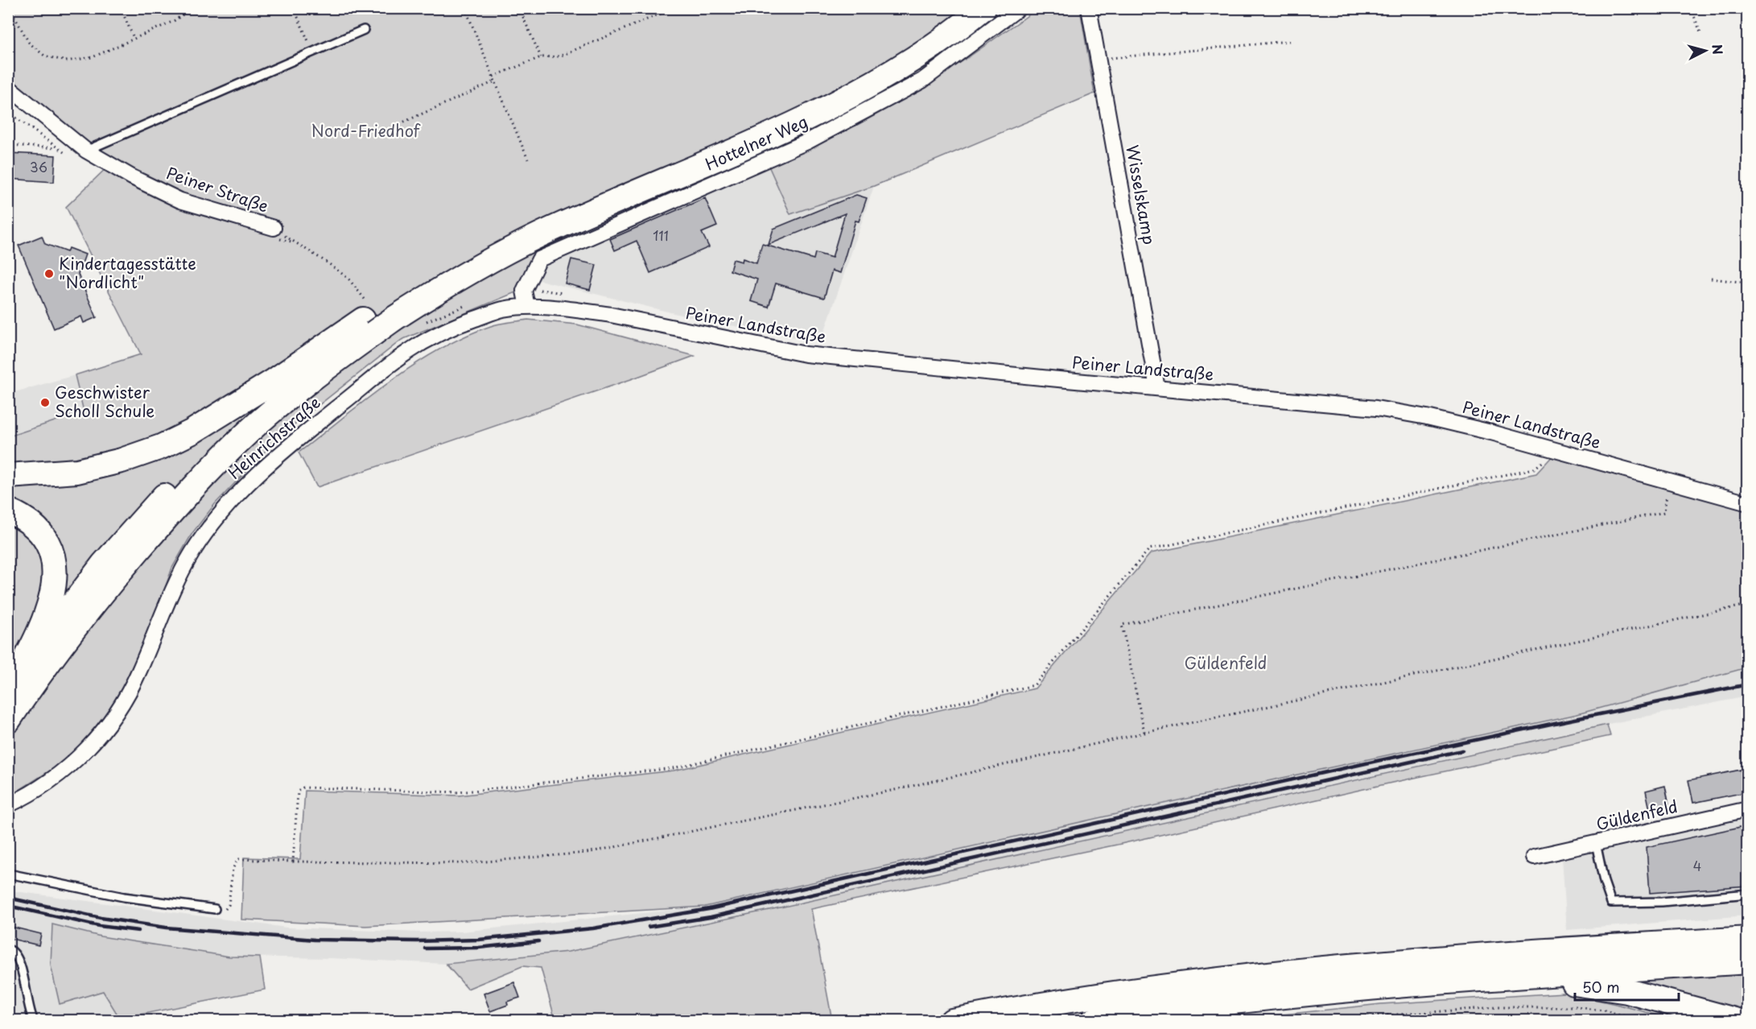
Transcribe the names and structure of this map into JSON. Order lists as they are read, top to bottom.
{
  "streets": {
    "street": [
      "Hottelner Weg",
      "Peiner Straße",
      "Wisselskamp",
      "Peiner Landstraße",
      "Heinrichstraße",
      "Güldenfeld"
    ]
  },
  "crossings": [
    ["Hottelner Weg", "Peiner Landstraße"],
    ["Hottelner Weg", "Heinrichstraße"],
    ["Wisselskamp", "Peiner Landstraße"],
    ["Peiner Landstraße", "Heinrichstraße"]
  ],
  "parks": ["Nord-Friedhof", "Güldenfeld"],
  "places": ["Kindertagesstätte \"Nordlicht\"", "Geschwister Scholl Schule"],
  "house_numbers": ["36", "111", "4"],
  "scale_bar": "50 m",
  "north": "right"
}
